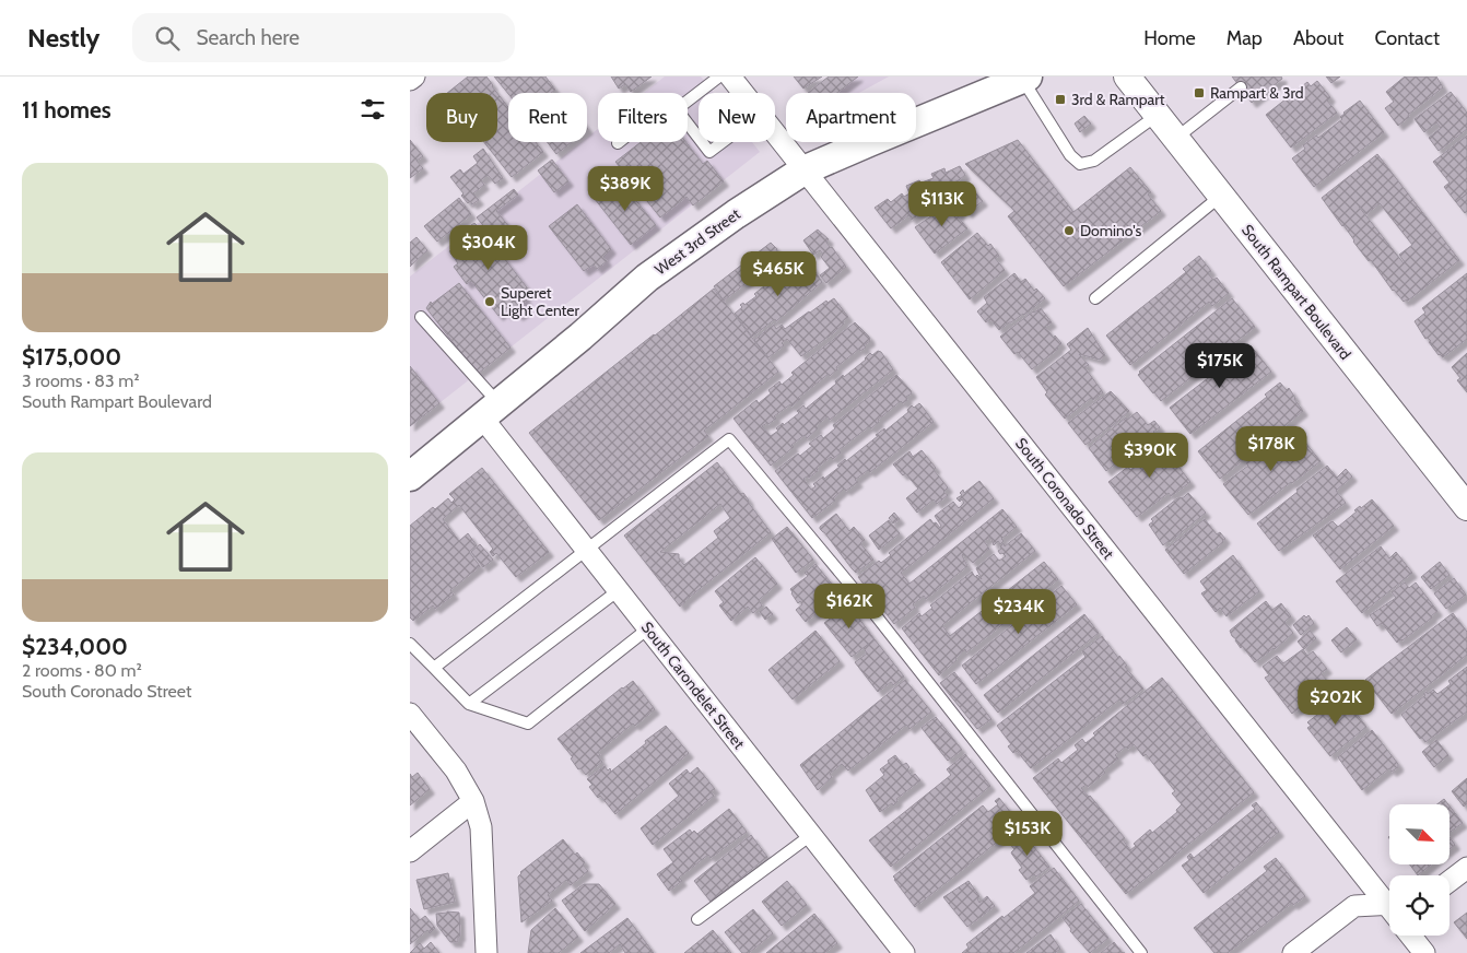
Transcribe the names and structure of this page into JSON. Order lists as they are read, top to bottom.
{
  "streets": {
    "main road": ["West 3rd Street"],
    "street": ["South Rampart Boulevard", "South Coronado Street", "South Carondelet Street"]
  },
  "crossings": [
    ["West 3rd Street", "South Coronado Street"],
    ["West 3rd Street", "South Carondelet Street"]
  ],
  "places": {
    "transit": ["Rampart & 3rd", "3rd & Rampart"],
    "other": ["Domino's", "Superet Light Center"]
  },
  "north": "bottom right",
  "page": {
    "header": "Nestly",
    "search": "Search here",
    "nav": [
      "Home",
      "Map",
      "About",
      "Contact"
    ],
    "heading": "11 homes",
    "chip": [
      "Buy",
      "Rent",
      "Filters",
      "New",
      "Apartment"
    ],
    "list": [
      {
        "name": "$175,000",
        "note": "3 rooms · 83 m² · South Rampart Boulevard"
      },
      {
        "name": "$234,000",
        "note": "2 rooms · 80 m² · South Coronado Street"
      }
    ],
    "price": [
      "$389K",
      "$113K",
      "$304K",
      "$465K",
      "$175K",
      "$178K",
      "$390K",
      "$162K",
      "$234K",
      "$202K",
      "$153K"
    ]
  }
}
